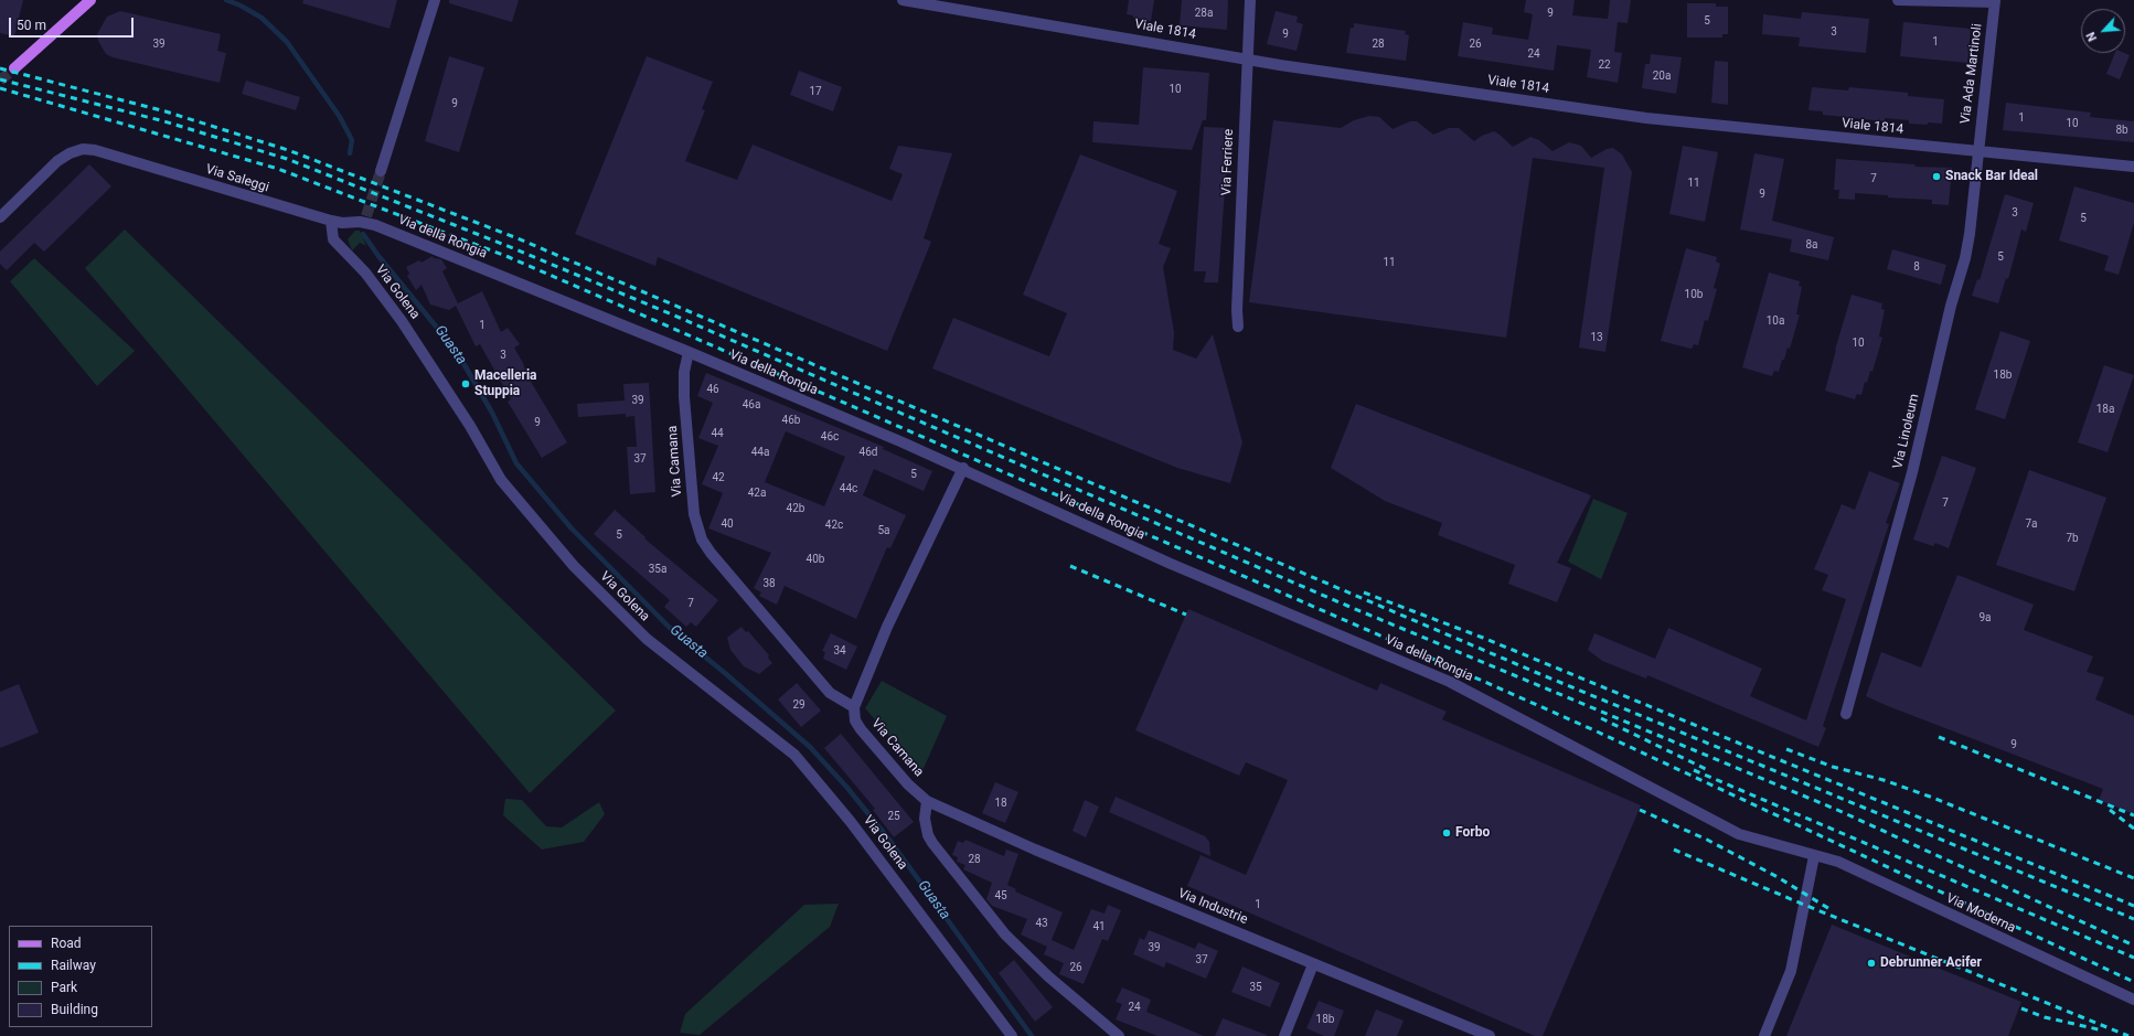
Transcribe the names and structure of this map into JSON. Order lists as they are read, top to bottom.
{
  "streets": {
    "street": [
      "Viale 1814",
      "Via Ada Martinoli",
      "Via Ferriere",
      "Via Saleggi",
      "Via della Rongia",
      "Via Golena",
      "Via Linoleum",
      "Via Camana",
      "Via Industrie",
      "Via Moderna"
    ]
  },
  "crossings": [
    ["Viale 1814", "Via Ada Martinoli"],
    ["Viale 1814", "Via Ferriere"],
    ["Viale 1814", "Via Linoleum"],
    ["Via Ada Martinoli", "Via Linoleum"],
    ["Via Saleggi", "Via della Rongia"],
    ["Via Saleggi", "Via Golena"],
    ["Via della Rongia", "Via Camana"],
    ["Via della Rongia", "Via Moderna"],
    ["Via Camana", "Via Industrie"]
  ],
  "water": ["Guasta"],
  "places": [
    "Snack Bar Ideal",
    "Macelleria Stuppia",
    "Forbo",
    "Debrunner Acifer"
  ],
  "house_numbers": [
    "28a",
    "9",
    "5",
    "3",
    "9",
    "1",
    "39",
    "28",
    "26",
    "24",
    "22",
    "20a",
    "10",
    "17",
    "9",
    "1",
    "10",
    "8b",
    "7",
    "11",
    "9",
    "3",
    "5",
    "8a",
    "5",
    "11",
    "8",
    "10b",
    "10a",
    "1",
    "13",
    "10",
    "3",
    "18b",
    "46",
    "39",
    "46a",
    "18a",
    "46b",
    "9",
    "44",
    "46c",
    "44a",
    "46d",
    "37",
    "5",
    "42",
    "44c",
    "42a",
    "7",
    "42b",
    "40",
    "7a",
    "42c",
    "5a",
    "5",
    "7b",
    "40b",
    "35a",
    "38",
    "7",
    "9a",
    "34",
    "29",
    "9",
    "18",
    "25",
    "28",
    "45",
    "1",
    "43",
    "41",
    "39",
    "37",
    "26",
    "35",
    "24",
    "18b"
  ],
  "legend": [
    "Road",
    "Railway",
    "Park",
    "Building"
  ],
  "scale_bar": "50 m",
  "north": "bottom left"
}
